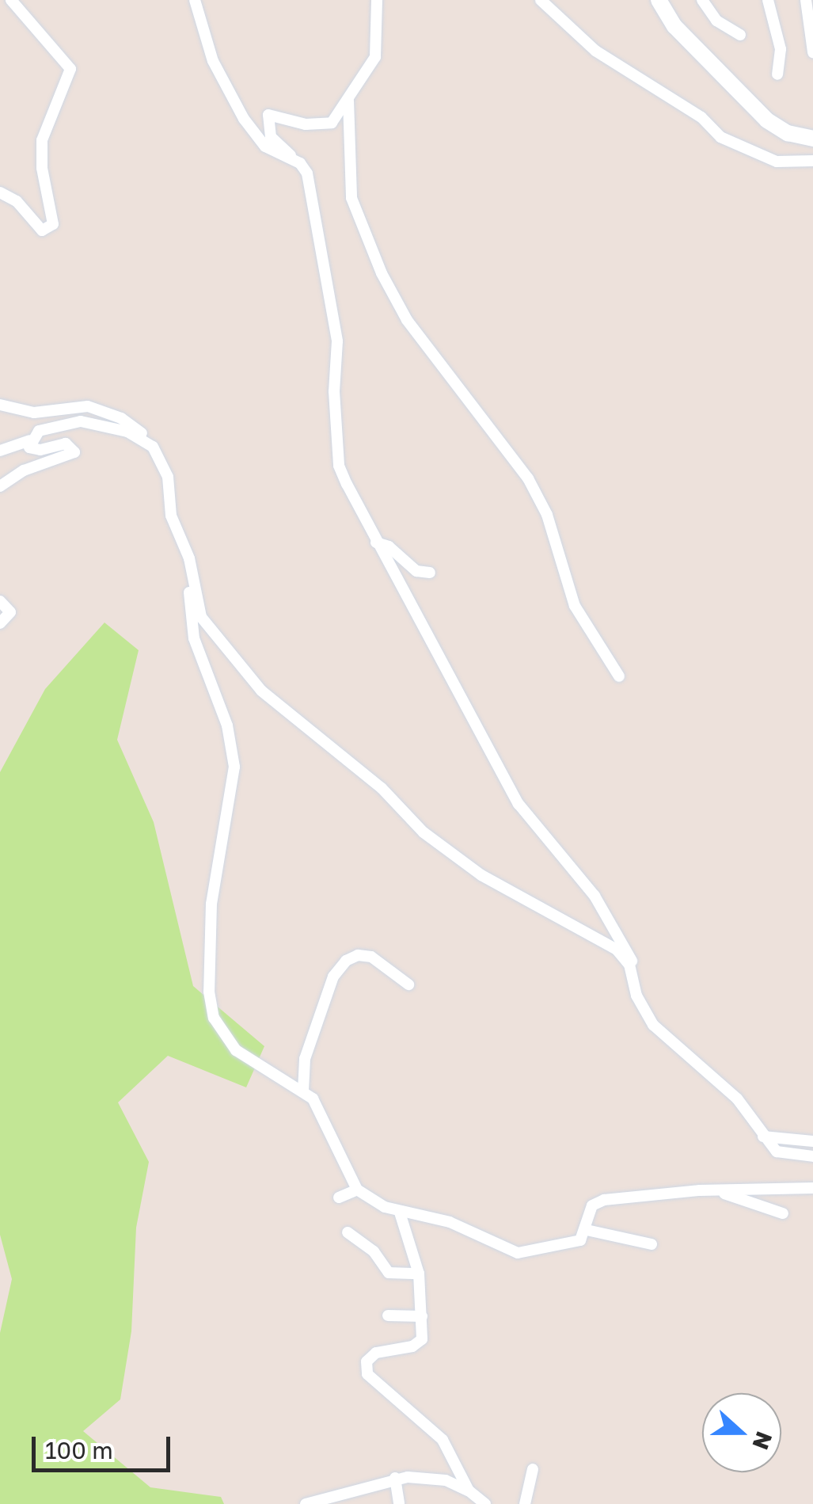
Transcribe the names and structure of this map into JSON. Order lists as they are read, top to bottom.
{
  "scale_bar": "100 m",
  "north": "right"
}
